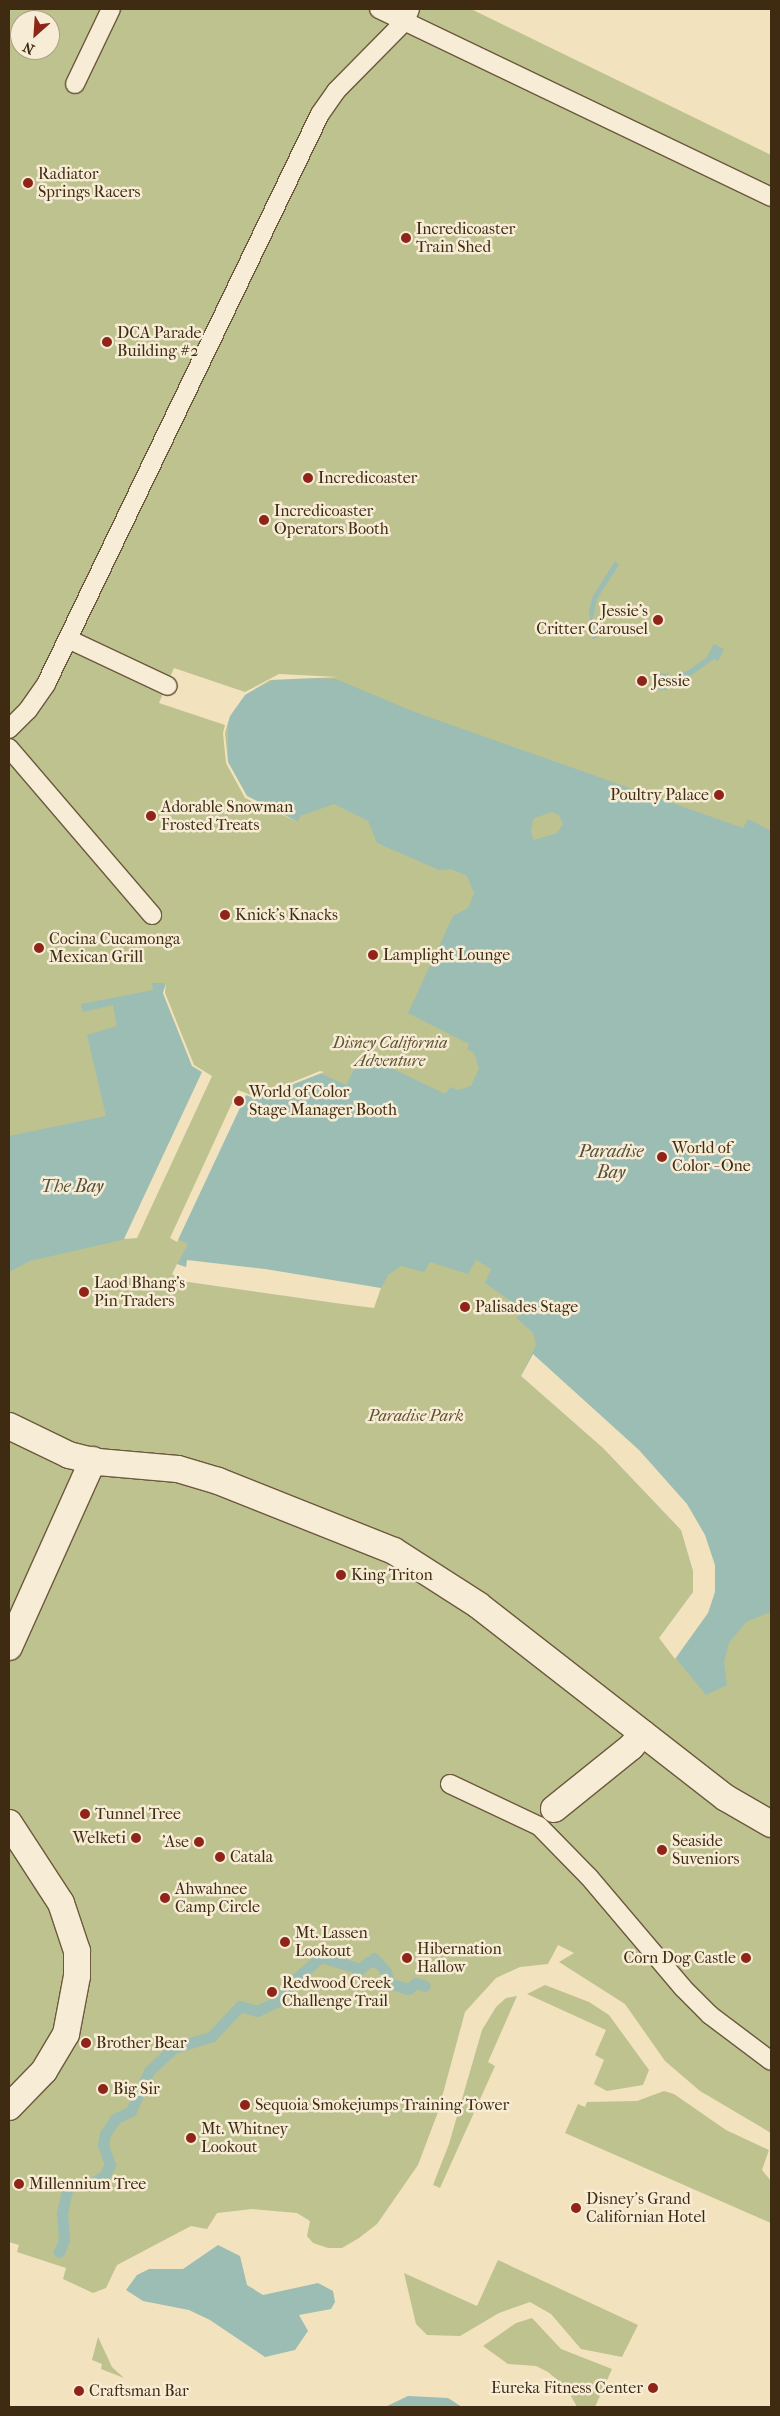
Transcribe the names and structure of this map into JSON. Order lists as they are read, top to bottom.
{
  "water": ["Paradise Bay", "The Bay"],
  "parks": ["Disney California Adventure", "Paradise Park"],
  "places": [
    "Radiator Springs Racers",
    "Incredicoaster Train Shed",
    "DCA Parade Building #2",
    "Incredicoaster",
    "Incredicoaster Operators Booth",
    "Jessie’s Critter Carousel",
    "Jessie",
    "Poultry Palace",
    "Adorable Snowman Frosted Treats",
    "Knick's Knacks",
    "Cocina Cucamonga Mexican Grill",
    "Lamplight Lounge",
    "World of Color Stage Manager Booth",
    "World of Color - One",
    "Laod Bhang's Pin Traders",
    "Palisades Stage",
    "King Triton",
    "Tunnel Tree",
    "Welketi",
    "'Ase",
    "Seaside Suveniors",
    "Catala",
    "Ahwahnee Camp Circle",
    "Mt. Lassen Lookout",
    "Hibernation Hallow",
    "Corn Dog Castle",
    "Redwood Creek Challenge Trail",
    "Brother Bear",
    "Big Sir",
    "Sequoia Smokejumps Training Tower",
    "Mt. Whitney Lookout",
    "Millennium Tree",
    "Disney's Grand Californian Hotel",
    "Eureka Fitness Center",
    "Craftsman Bar"
  ],
  "north": "bottom left"
}
